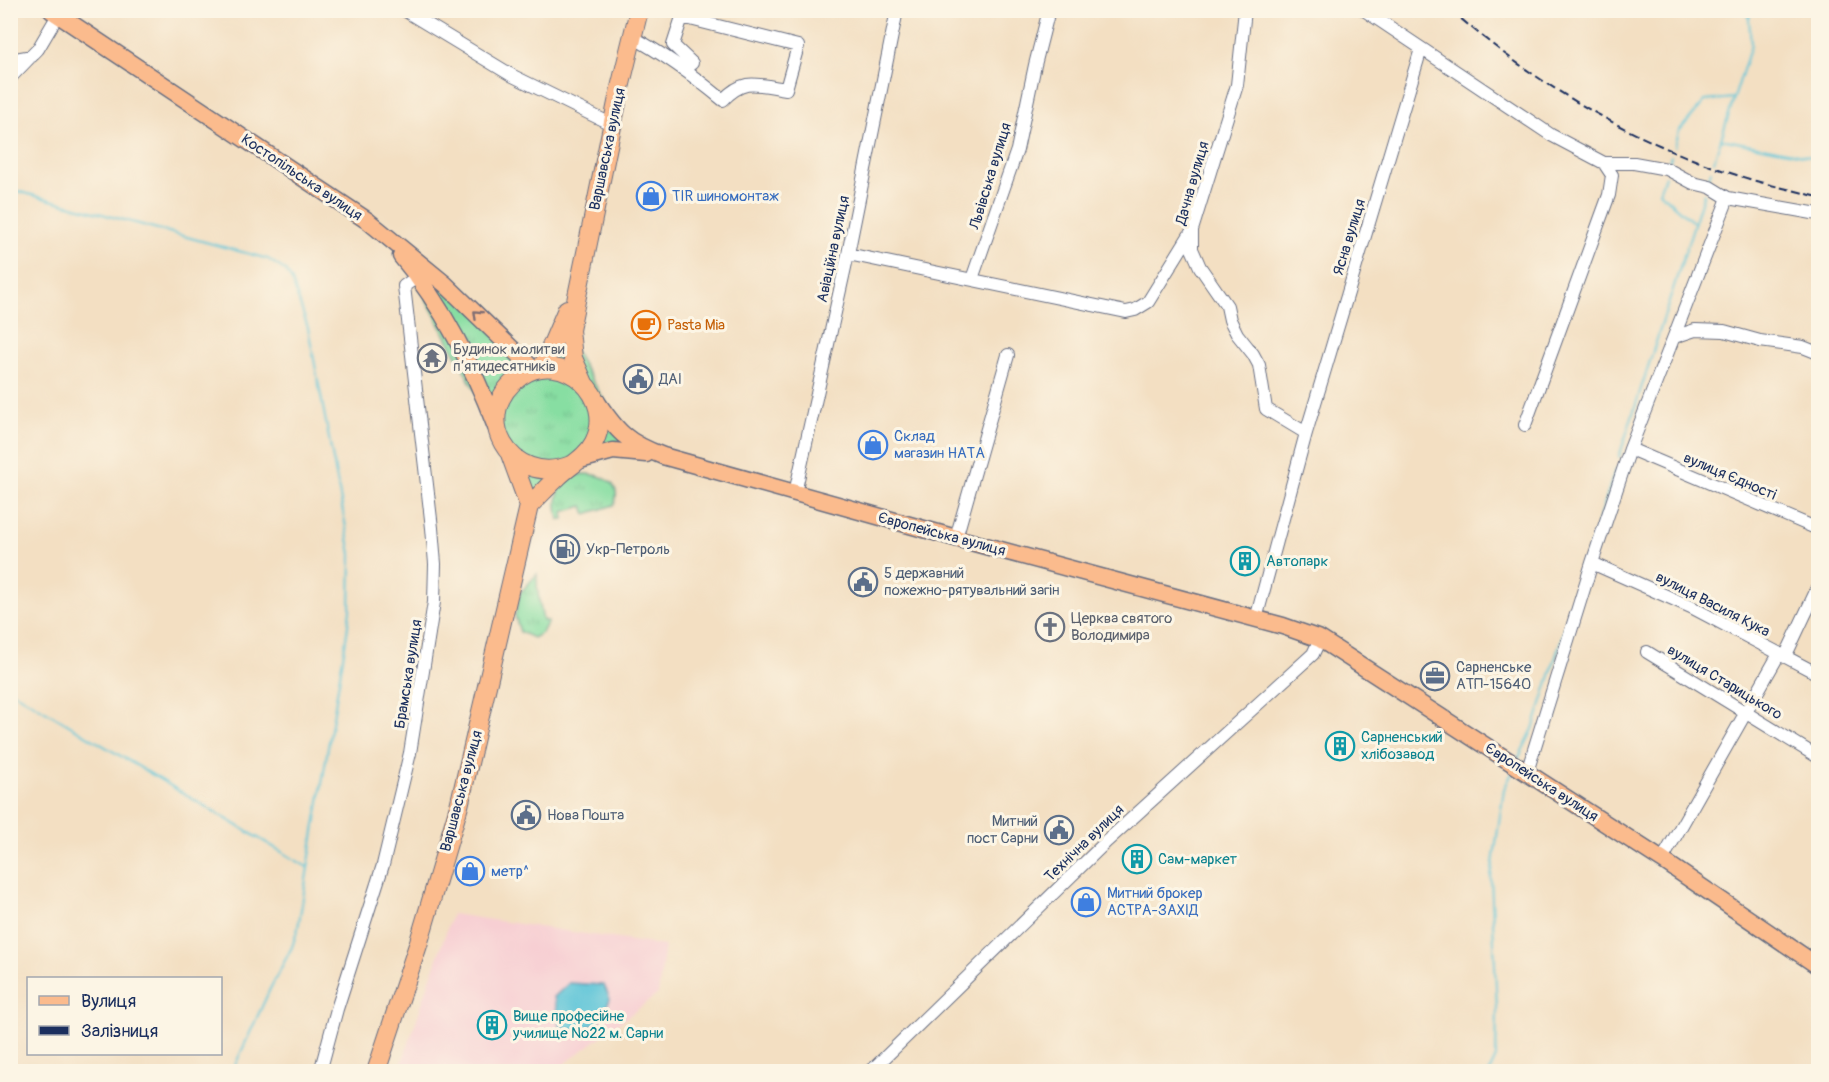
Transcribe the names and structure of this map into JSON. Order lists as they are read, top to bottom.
{
  "streets": {
    "highway": ["Варшавська вулиця"],
    "main road": ["Костопільська вулиця", "Європейська вулиця"],
    "street": [
      "Львівська вулиця",
      "Дачна вулиця",
      "Ясна вулиця",
      "Авіаційна вулиця",
      "вулиця Єдності",
      "вулиця Василя Кука",
      "Брамська вулиця",
      "вулиця Старицького",
      "Технічна вулиця"
    ]
  },
  "crossings": [
    ["Костопільська вулиця", "Європейська вулиця"],
    ["Дачна вулиця", "Ясна вулиця"],
    ["Авіаційна вулиця", "Європейська вулиця"],
    ["Європейська вулиця", "Технічна вулиця"]
  ],
  "places": {
    "shop": [
      "TIR шиномонтаж",
      "Склад магазин НАТА",
      "метр^",
      "Митний брокер АСТРА-ЗАХІД"
    ],
    "cafe": ["Pasta Mia"],
    "temple": ["Будинок молитви п’ятидесятників"],
    "public building": [
      "ДАІ",
      "5 державний пожежно-рятувальний загін",
      "Нова Пошта",
      "Митний пост Сарни"
    ],
    "fuel station": ["Укр-Петроль"],
    "building": [
      "Автопарк",
      "Сарненський хлібозавод",
      "Сам-маркет",
      "Вище професійне училище №22 м. Сарни"
    ],
    "church": ["Церква святого Володимира"],
    "office": ["Сарненське АТП-15640"]
  },
  "legend": ["Вулиця", "Залізниця"]
}
